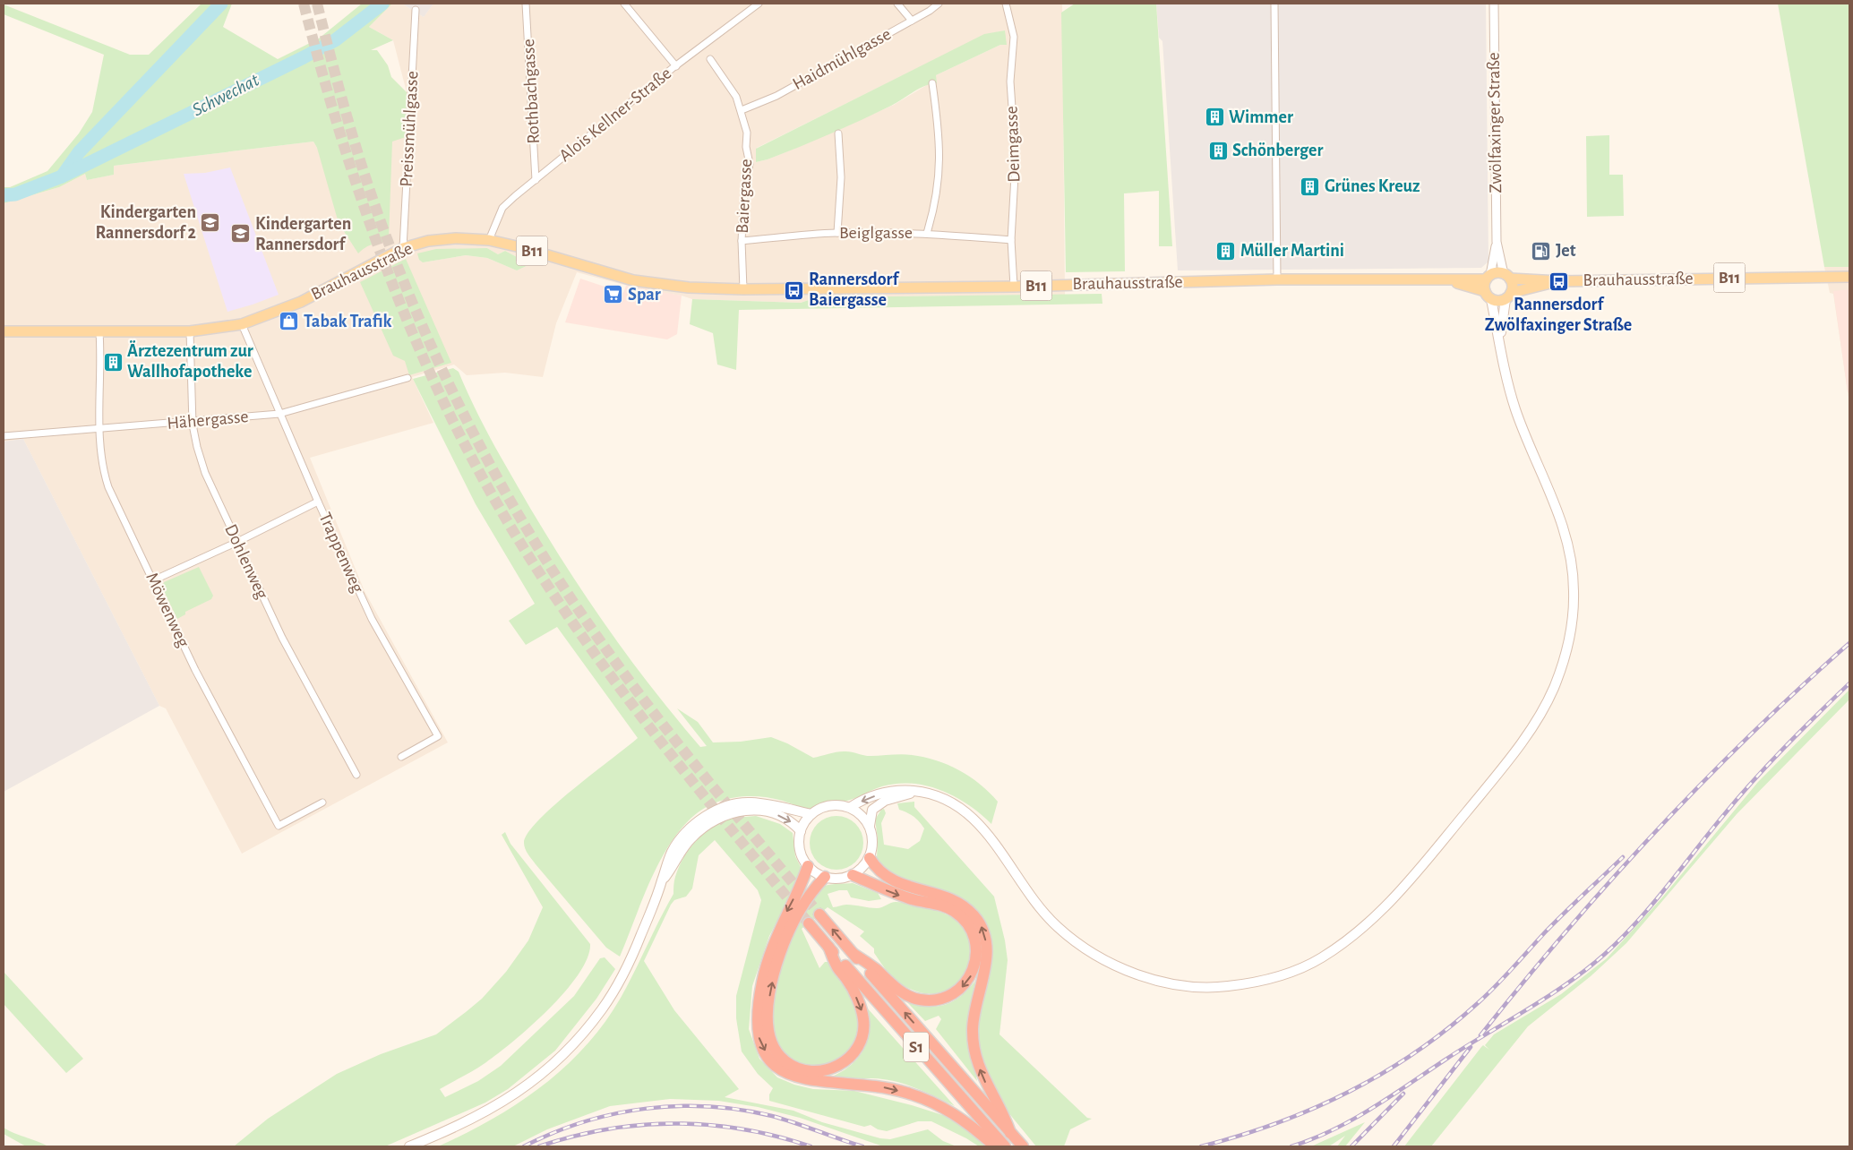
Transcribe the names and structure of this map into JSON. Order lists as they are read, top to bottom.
{
  "streets": {
    "highway": ["S1"],
    "main road": ["B11", "Brauhausstraße"],
    "street": [
      "Haidmühlgasse",
      "Rothbachgasse",
      "Alois Kellner-Straße",
      "Zwölfaxinger Straße",
      "Preissmühlgasse",
      "Deimgasse",
      "Baiergasse",
      "Beiglgasse",
      "Hähergasse",
      "Trappenweg",
      "Dohlenweg",
      "Möwenweg"
    ]
  },
  "crossings": [
    ["Haidmühlgasse", "Baiergasse"],
    ["Rothbachgasse", "Alois Kellner-Straße"],
    ["Alois Kellner-Straße", "Brauhausstraße"],
    ["Zwölfaxinger Straße", "B11"],
    ["Zwölfaxinger Straße", "Brauhausstraße"],
    ["Preissmühlgasse", "Brauhausstraße"],
    ["Deimgasse", "Beiglgasse"],
    ["Deimgasse", "Brauhausstraße"],
    ["Baiergasse", "Beiglgasse"],
    ["Baiergasse", "Brauhausstraße"],
    ["B11", "Brauhausstraße"],
    ["Brauhausstraße", "Trappenweg"],
    ["Brauhausstraße", "Dohlenweg"],
    ["Brauhausstraße", "Möwenweg"],
    ["Hähergasse", "Trappenweg"],
    ["Hähergasse", "Dohlenweg"],
    ["Hähergasse", "Möwenweg"]
  ],
  "water": ["Schwechat"],
  "places": {
    "building": [
      "Wimmer",
      "Schönberger",
      "Grünes Kreuz",
      "Müller Martini",
      "Ärztezentrum zur Wallhofapotheke"
    ],
    "school or university": ["Kindergarten Rannersdorf 2", "Kindergarten Rannersdorf"],
    "fuel station": ["Jet"],
    "bus stop": ["Rannersdorf Zwölfaxinger Straße", "Rannersdorf Baiergasse"],
    "supermarket": ["Spar"],
    "shop": ["Tabak Trafik"]
  }
}
